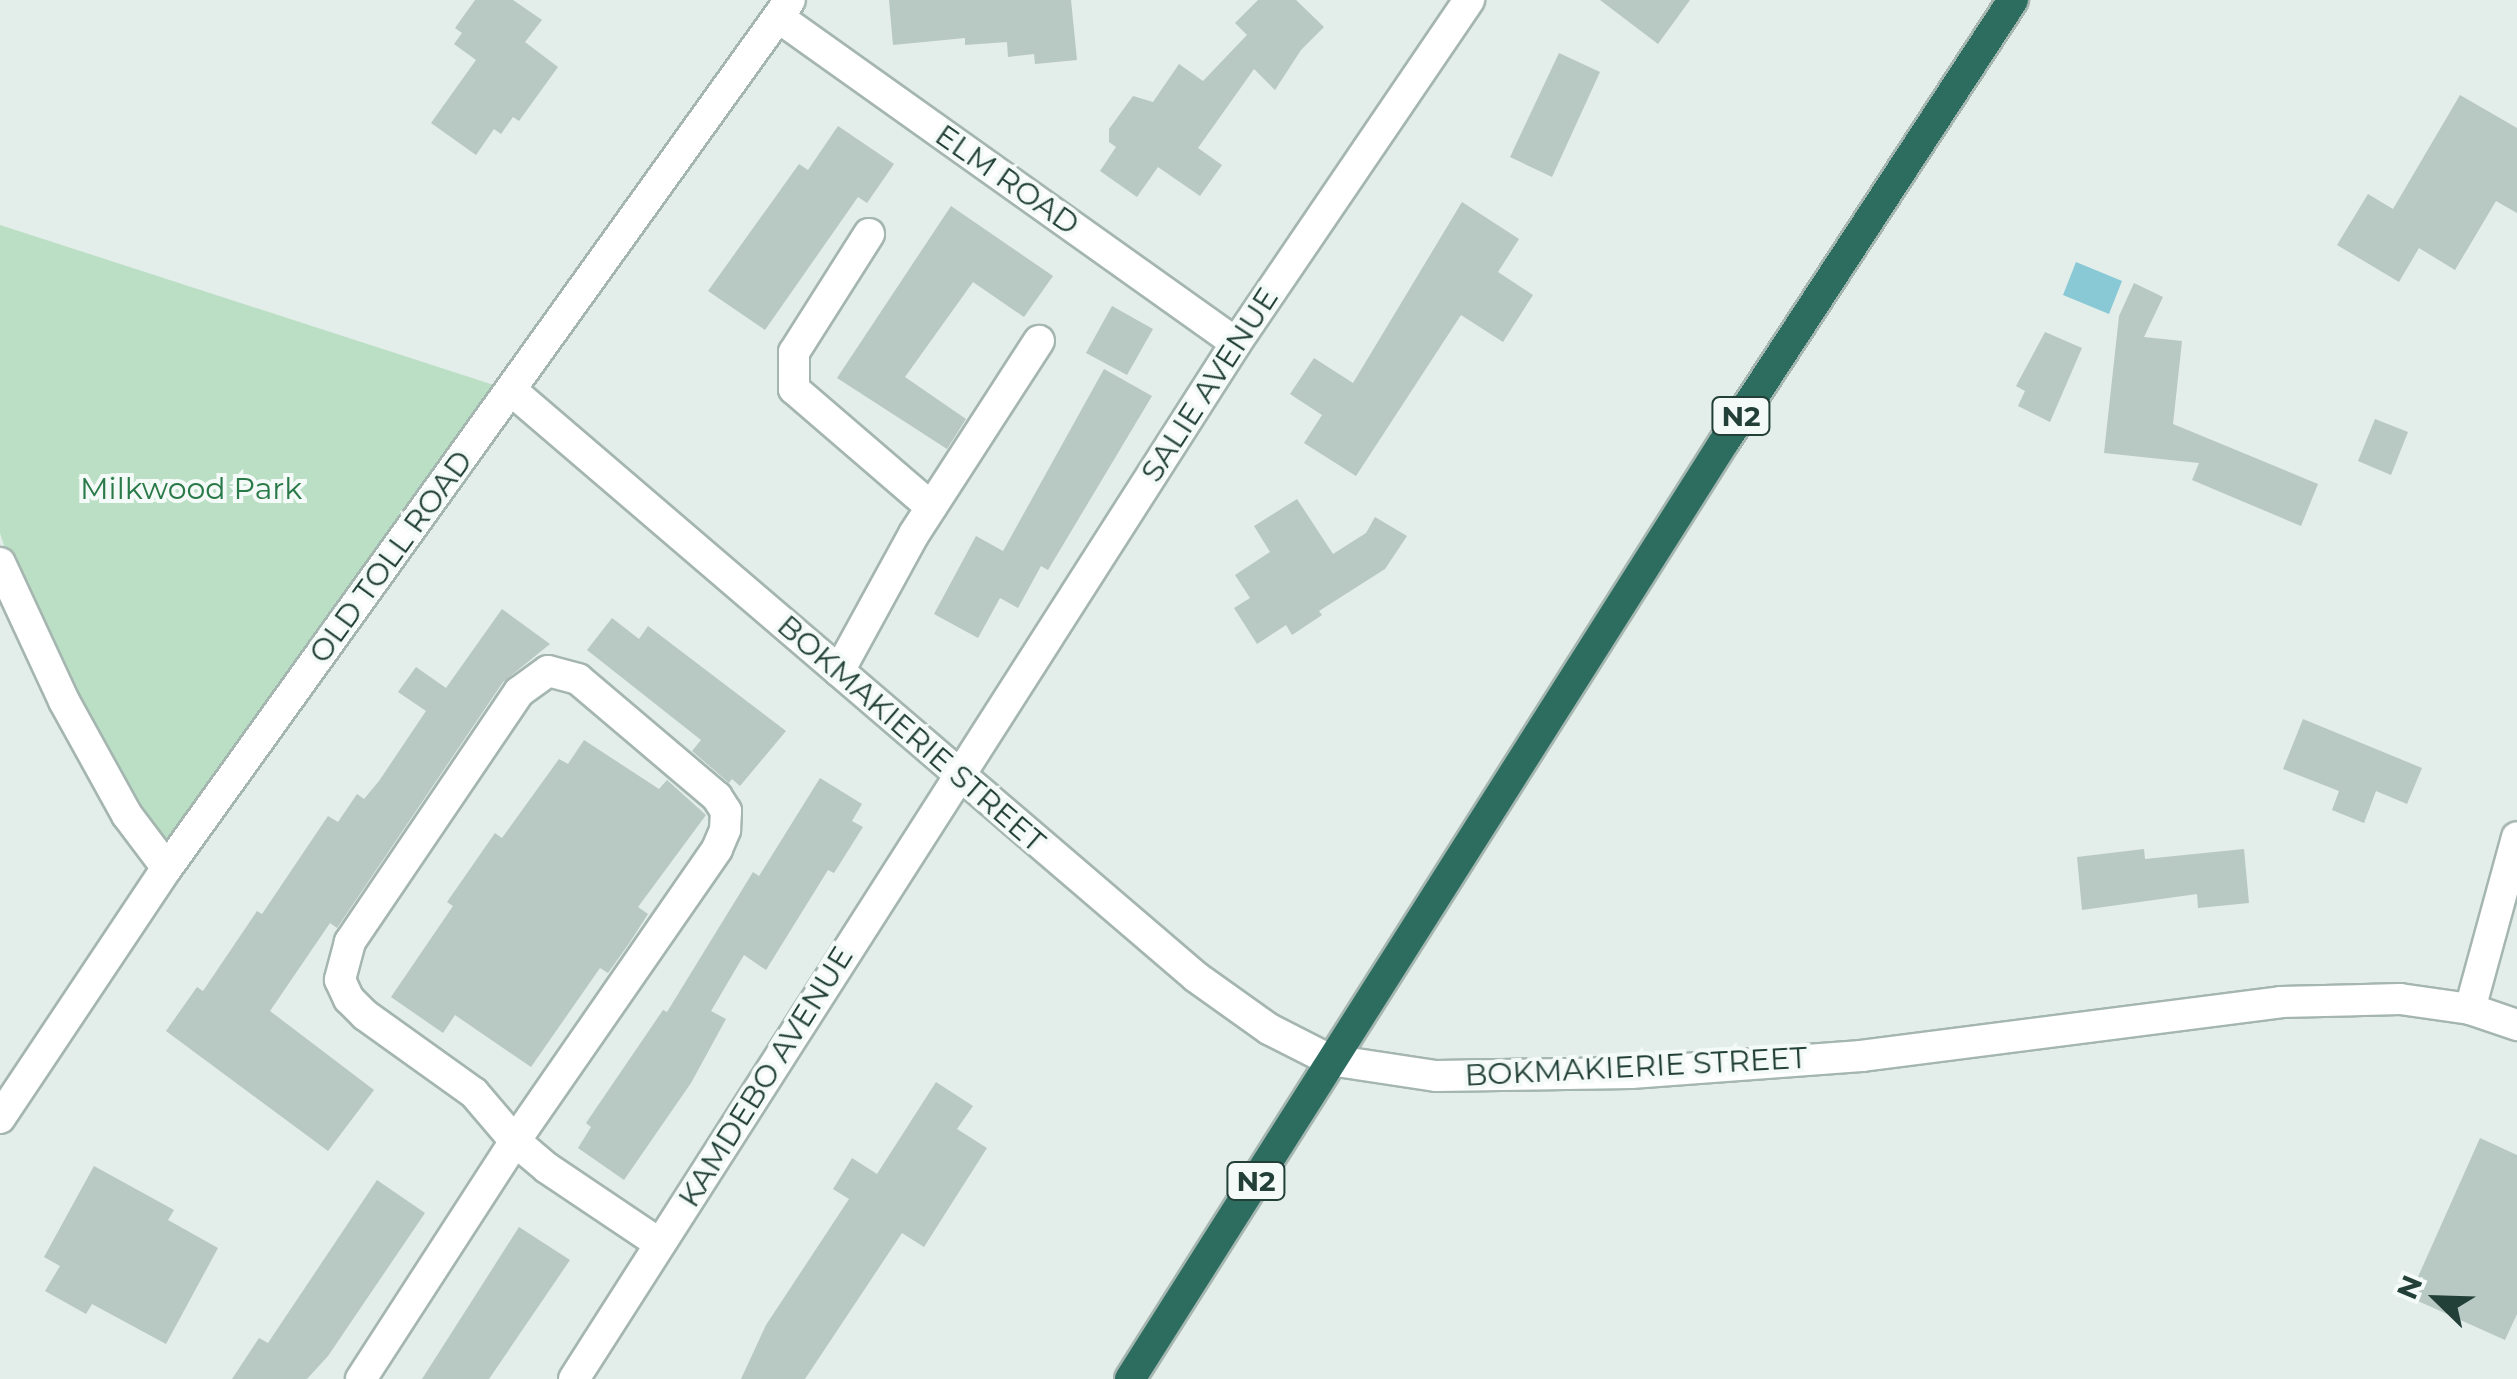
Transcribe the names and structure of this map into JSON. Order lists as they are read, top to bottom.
{
  "streets": {
    "highway": ["N2"],
    "street": [
      "ELM ROAD",
      "SALIE AVENUE",
      "OLD TOLL ROAD",
      "BOKMAKIERIE STREET",
      "KAMDEBO AVENUE"
    ]
  },
  "crossings": [
    ["ELM ROAD", "SALIE AVENUE"],
    ["ELM ROAD", "OLD TOLL ROAD"],
    ["SALIE AVENUE", "BOKMAKIERIE STREET"],
    ["SALIE AVENUE", "KAMDEBO AVENUE"],
    ["N2", "BOKMAKIERIE STREET"],
    ["OLD TOLL ROAD", "BOKMAKIERIE STREET"],
    ["BOKMAKIERIE STREET", "KAMDEBO AVENUE"]
  ],
  "parks": ["Milkwood Park"],
  "north": "top left"
}
